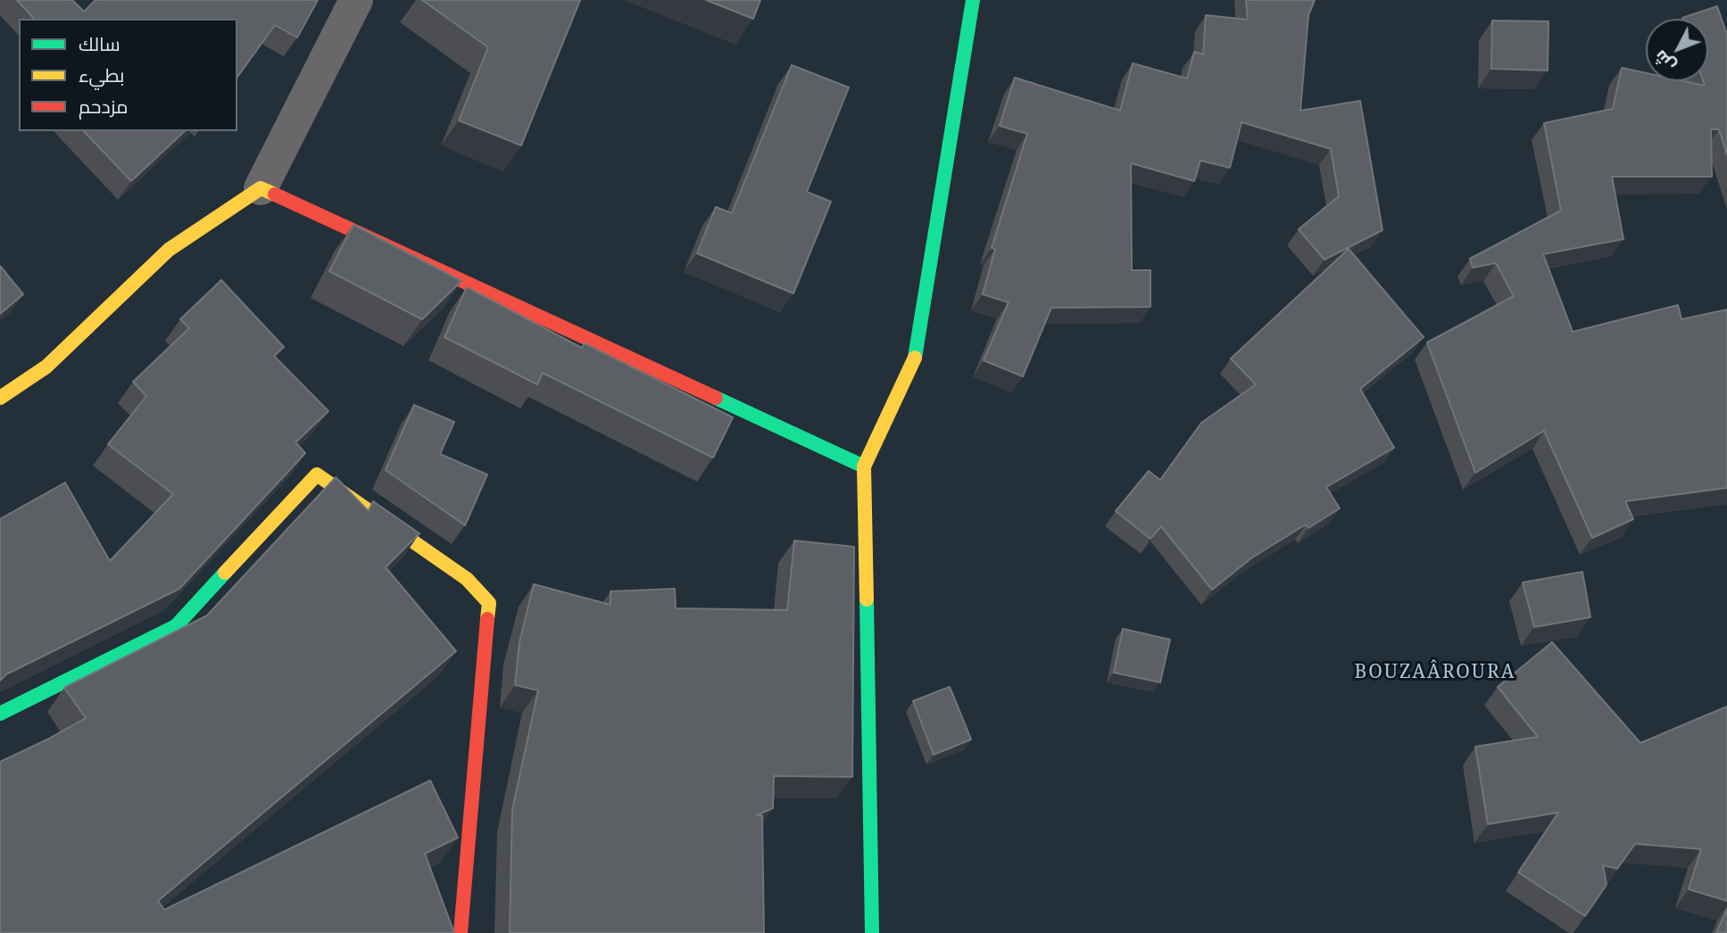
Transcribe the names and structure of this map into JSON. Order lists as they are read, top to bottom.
{
  "districts": ["BOUZAÂROURA"],
  "legend": ["سالك", "بطيء", "مزدحم"],
  "north": "bottom left"
}
